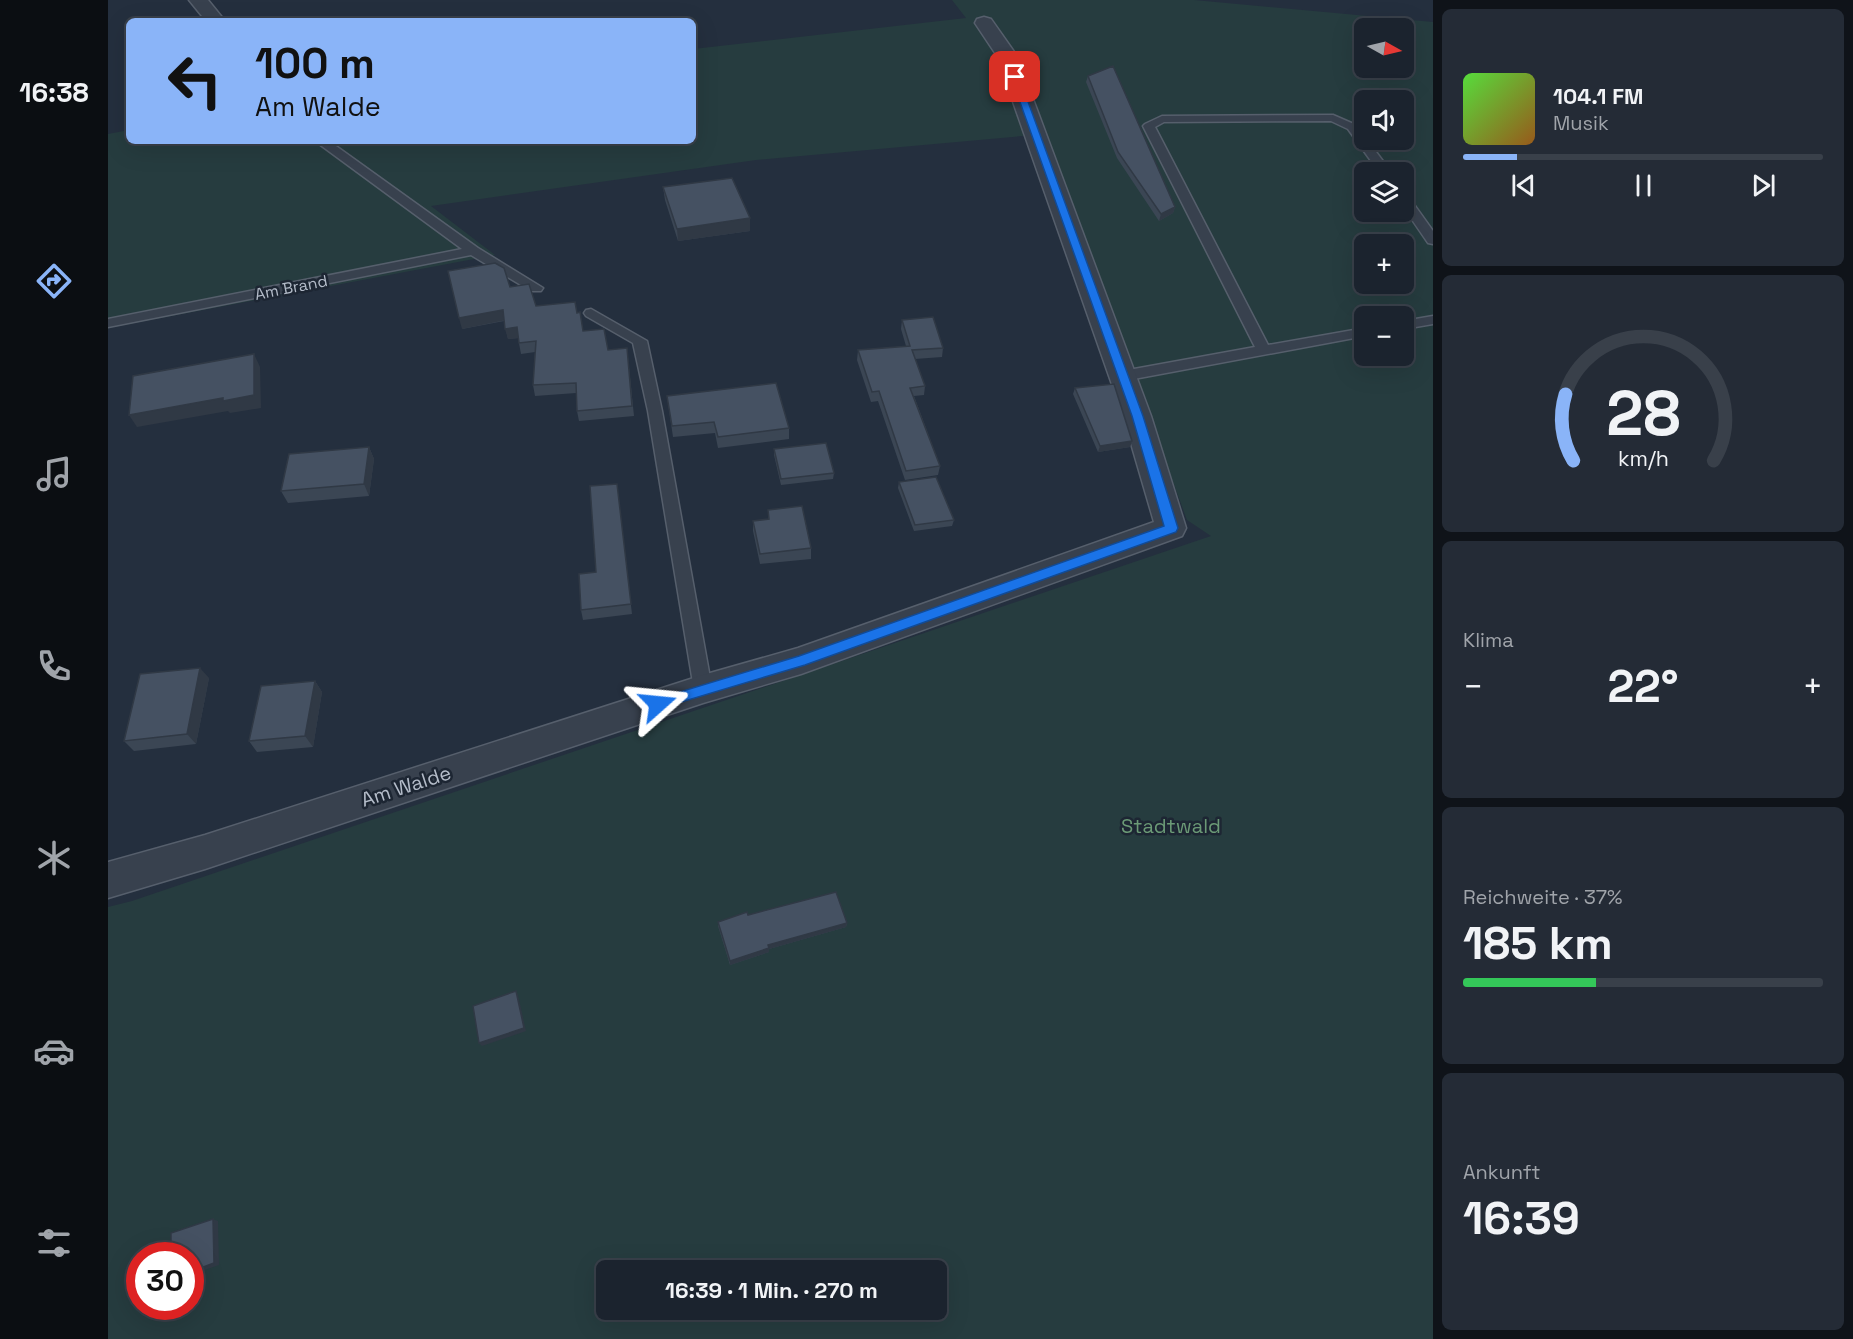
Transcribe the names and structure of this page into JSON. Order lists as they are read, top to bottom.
{
  "streets": {
    "street": ["Am Walde"],
    "lane": ["Am Brand"]
  },
  "parks": ["Stadtwald"],
  "north": "right",
  "page": {
    "tabs": "16:38",
    "map_buttons": ["+", "−"],
    "turn": ["100 m", "Am Walde"],
    "song": ["104.1 FM", "Musik"],
    "tile": [
      "Klima",
      ["Reichweite · 37%", "185 km"],
      ["Ankunft", "16:39"]
    ],
    "heat": ["−", "22°", "+"],
    "limit": "30",
    "trip": "16:39 · 1 Min. · 270 m",
    "gauge": ["28", "km/h"]
  }
}
